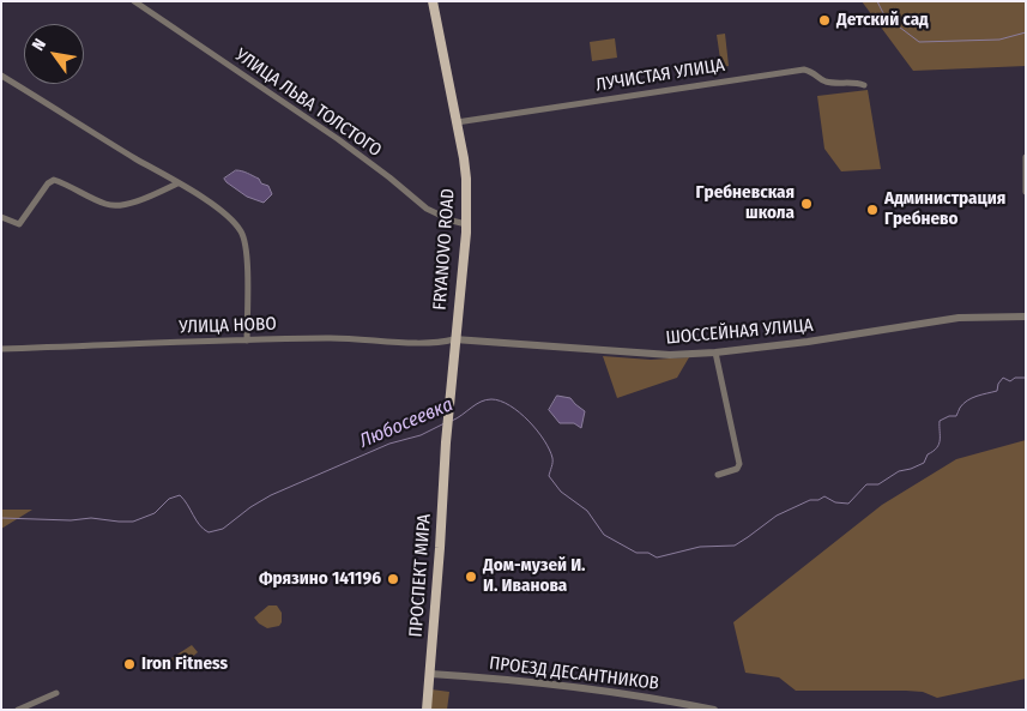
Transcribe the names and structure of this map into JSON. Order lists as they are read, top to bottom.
{
  "streets": {
    "main road": ["FRYANOVO ROAD", "ПРОСПЕКТ МИРА"],
    "street": [
      "ЛУЧИСТАЯ УЛИЦА",
      "УЛИЦА ЛЬВА ТОЛСТОГО",
      "УЛИЦА НОВО",
      "ШОССЕЙНАЯ УЛИЦА",
      "ПРОЕЗД ДЕСАНТНИКОВ"
    ]
  },
  "crossings": [
    ["ЛУЧИСТАЯ УЛИЦА", "FRYANOVO ROAD"],
    ["УЛИЦА ЛЬВА ТОЛСТОГО", "FRYANOVO ROAD"],
    ["FRYANOVO ROAD", "УЛИЦА НОВО"],
    ["FRYANOVO ROAD", "ШОССЕЙНАЯ УЛИЦА"],
    ["FRYANOVO ROAD", "ПРОСПЕКТ МИРА"],
    ["УЛИЦА НОВО", "ШОССЕЙНАЯ УЛИЦА"],
    ["ПРОСПЕКТ МИРА", "ПРОЕЗД ДЕСАНТНИКОВ"]
  ],
  "water": ["Любосеевка"],
  "places": [
    "Детский сад",
    "Гребневская школа",
    "Администрация Гребнево",
    "Дом-музей И. И. Иванова",
    "Фрязино 141196",
    "Iron Fitness"
  ],
  "north": "top left"
}
